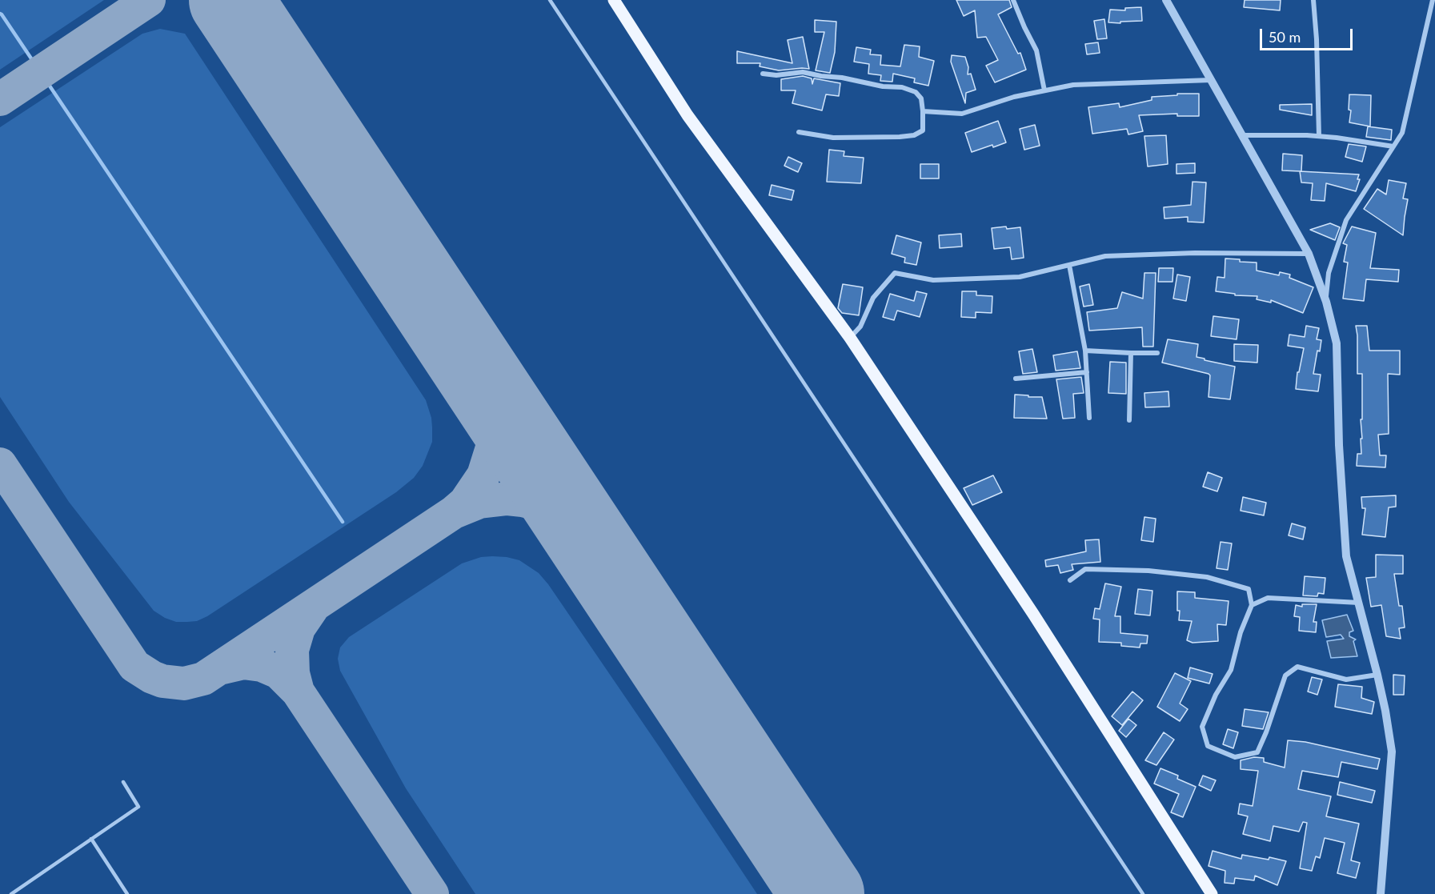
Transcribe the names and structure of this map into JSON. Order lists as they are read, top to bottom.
{
  "scale_bar": "50 m"
}
